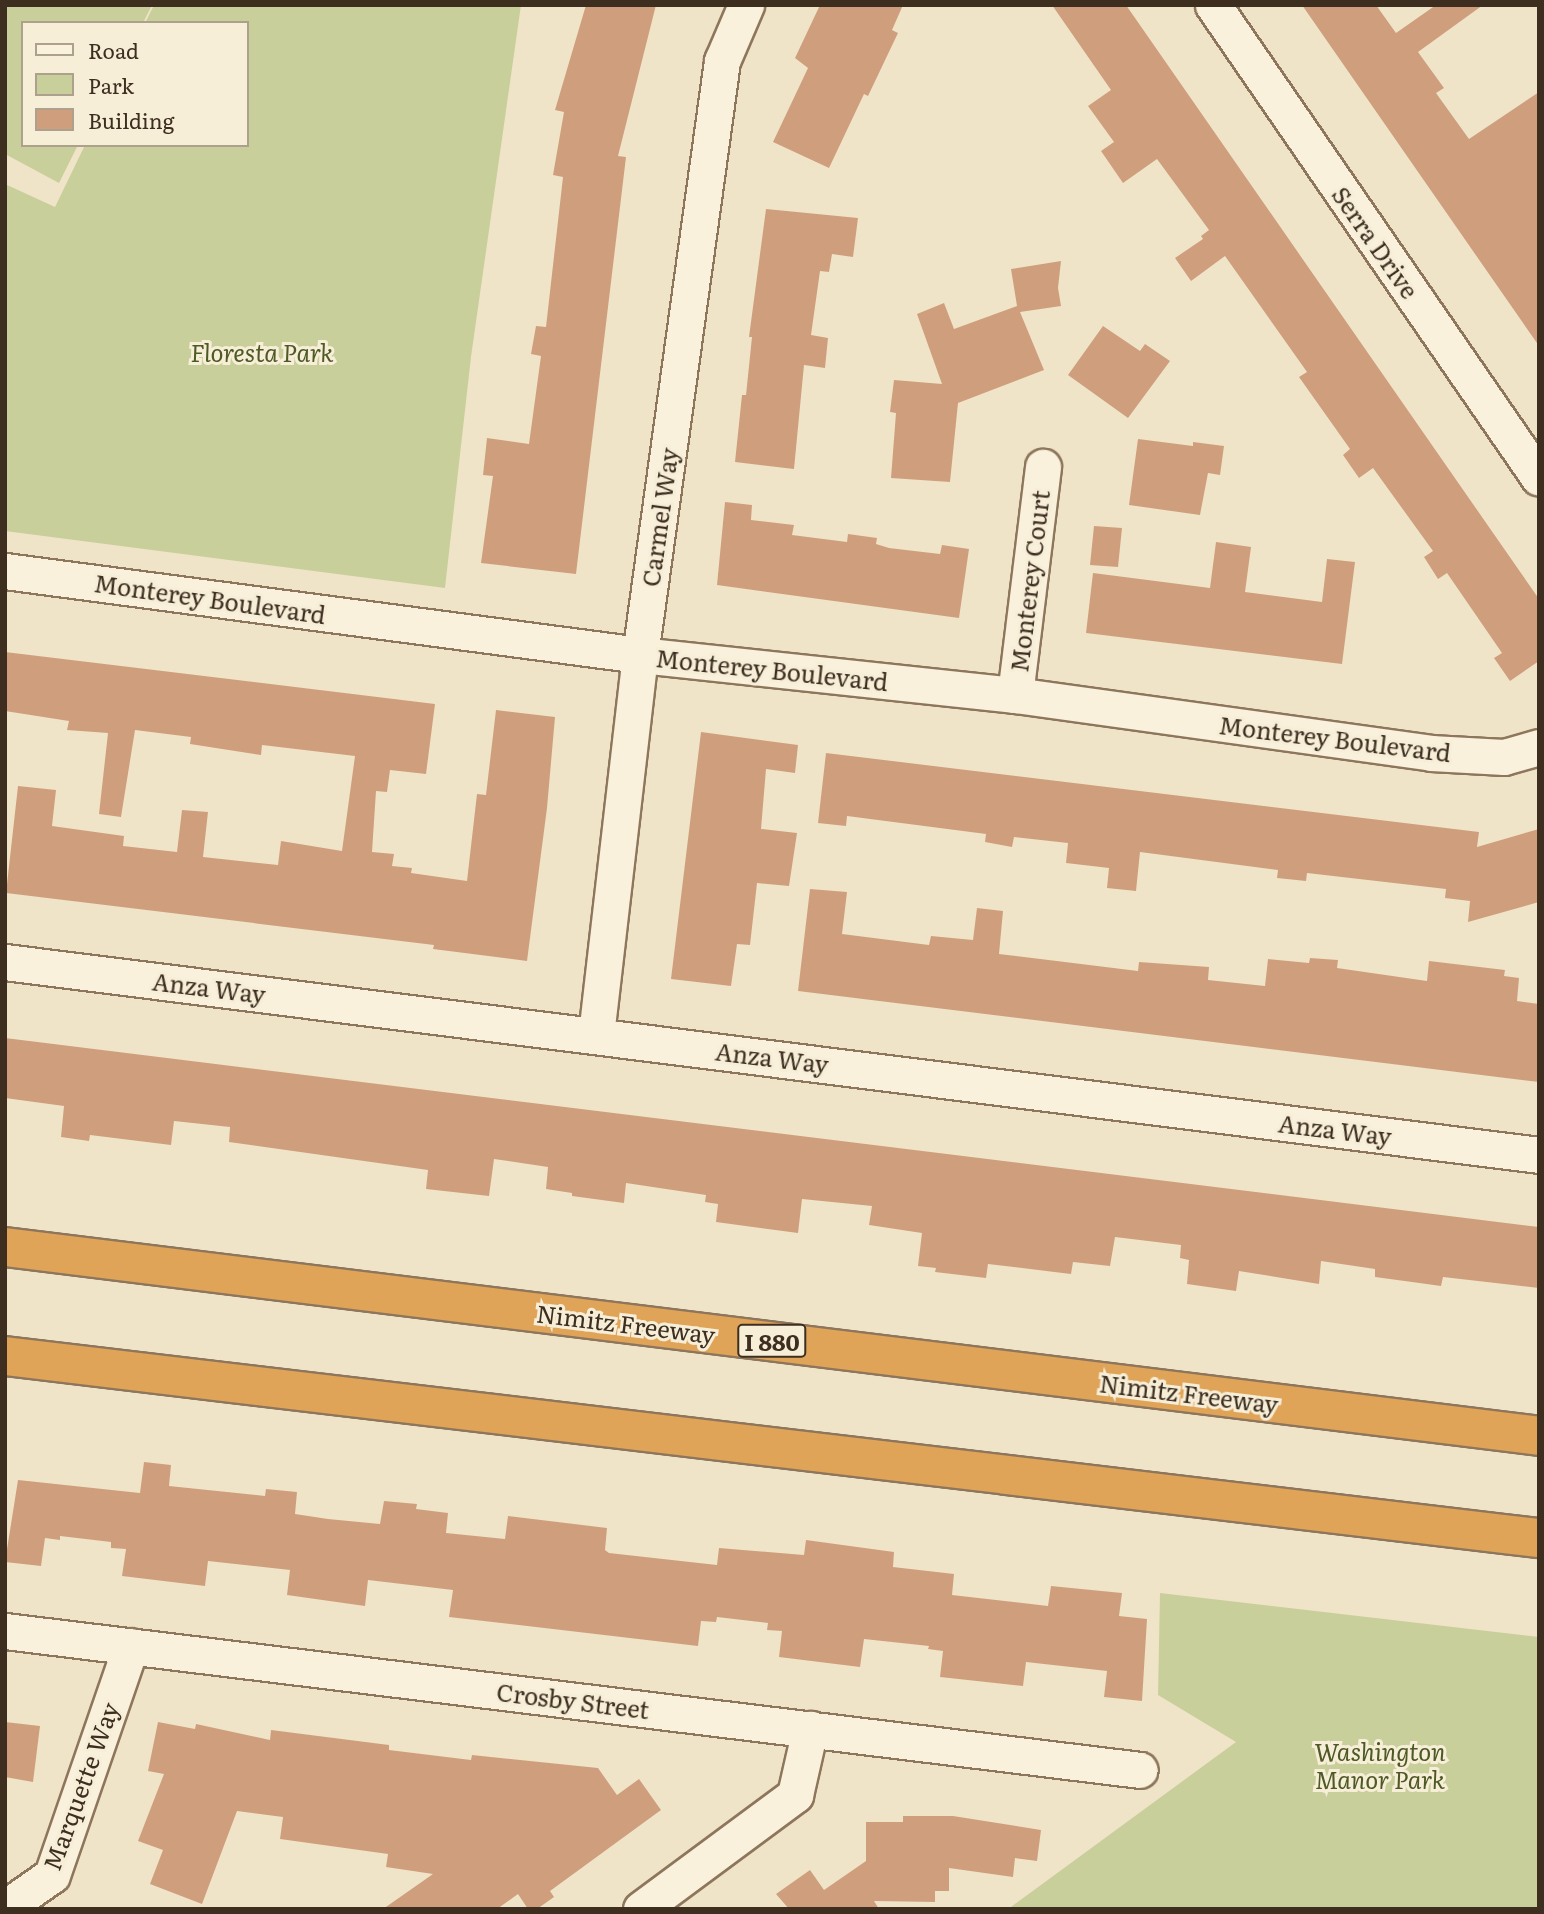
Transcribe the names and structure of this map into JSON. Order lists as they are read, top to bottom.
{
  "streets": {
    "highway": ["Nimitz Freeway", "I 880"],
    "street": [
      "Serra Drive",
      "Carmel Way",
      "Monterey Court",
      "Monterey Boulevard",
      "Anza Way",
      "Crosby Street",
      "Marquette Way"
    ]
  },
  "crossings": [
    ["Carmel Way", "Monterey Boulevard"],
    ["Carmel Way", "Anza Way"],
    ["Monterey Court", "Monterey Boulevard"],
    ["Crosby Street", "Marquette Way"]
  ],
  "parks": ["Floresta Park", "Washington Manor Park"],
  "legend": ["Road", "Park", "Building"]
}
